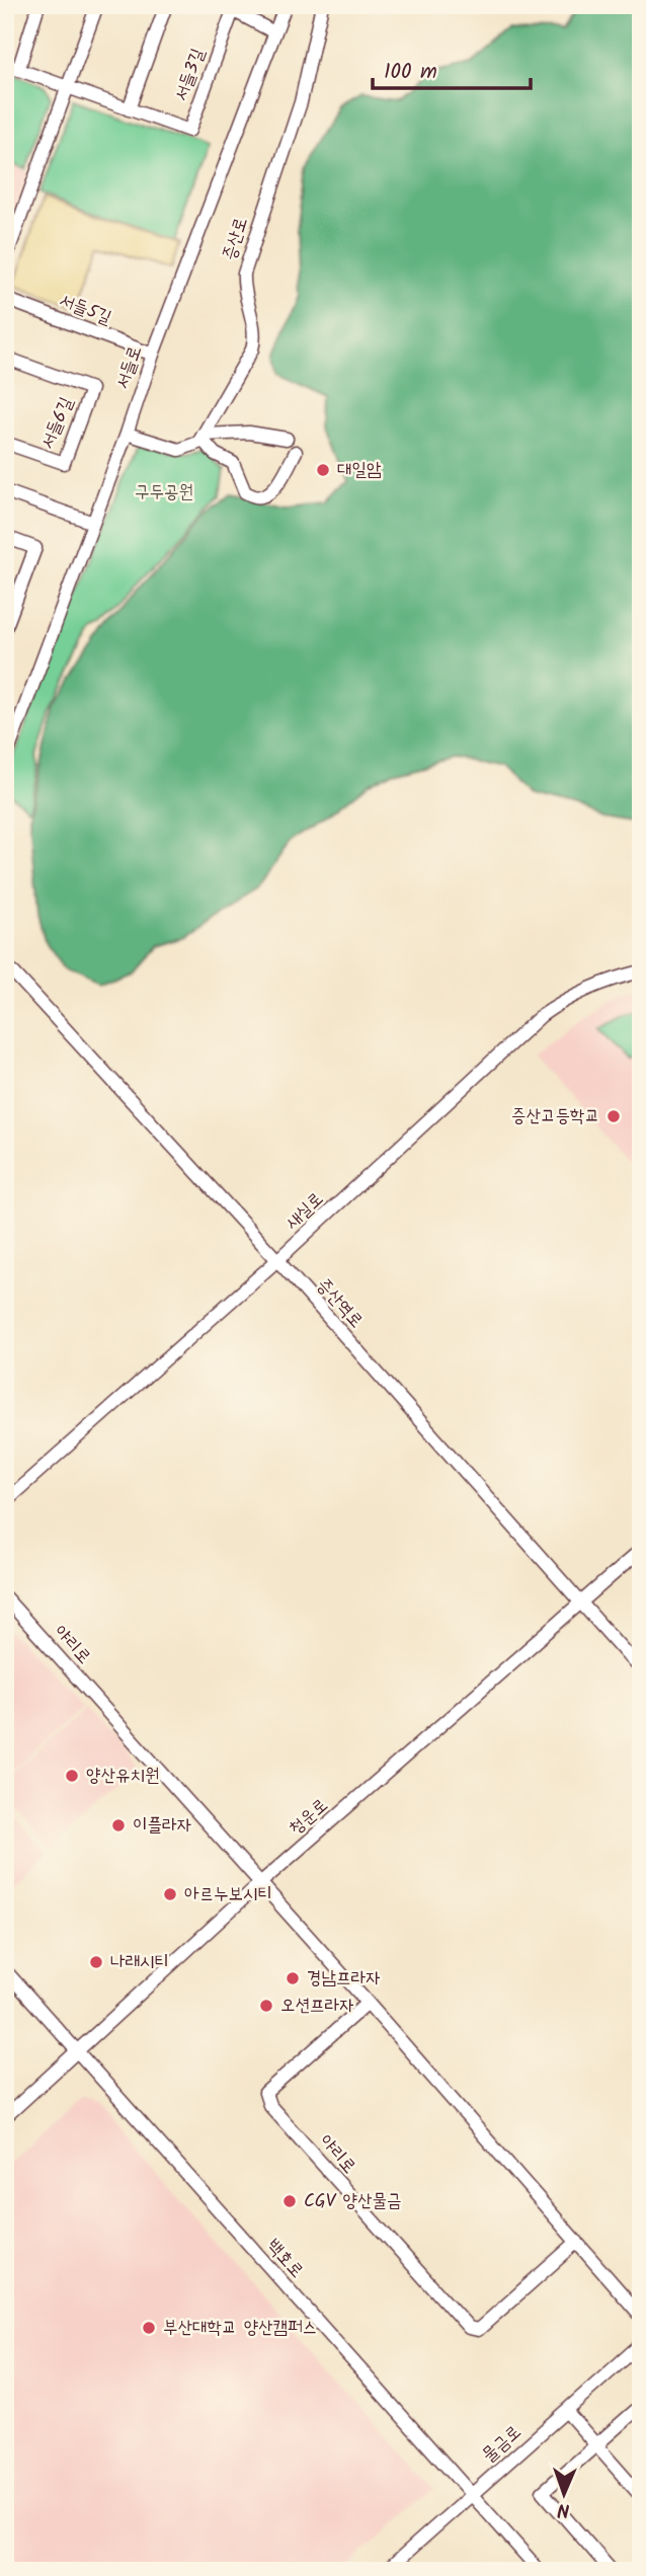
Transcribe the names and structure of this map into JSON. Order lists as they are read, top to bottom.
{
  "streets": {
    "street": [
      "서들3길",
      "증산로",
      "서들5길",
      "서들로",
      "서들6길",
      "새실로",
      "증산역로",
      "야리로",
      "청운로",
      "백호로",
      "물금로"
    ]
  },
  "crossings": [
    ["서들5길", "서들로"],
    ["새실로", "증산역로"],
    ["증산역로", "청운로"],
    ["야리로", "청운로"],
    ["청운로", "백호로"],
    ["백호로", "물금로"]
  ],
  "parks": ["구두공원"],
  "places": [
    "대일암",
    "증산고등학교",
    "양산유치원",
    "이플라자",
    "아르누보시티",
    "나래시티",
    "경남프라자",
    "오션프라자",
    "CGV 양산물금",
    "부산대학교 양산캠퍼스"
  ],
  "scale_bar": "100 m",
  "north": "bottom"
}
